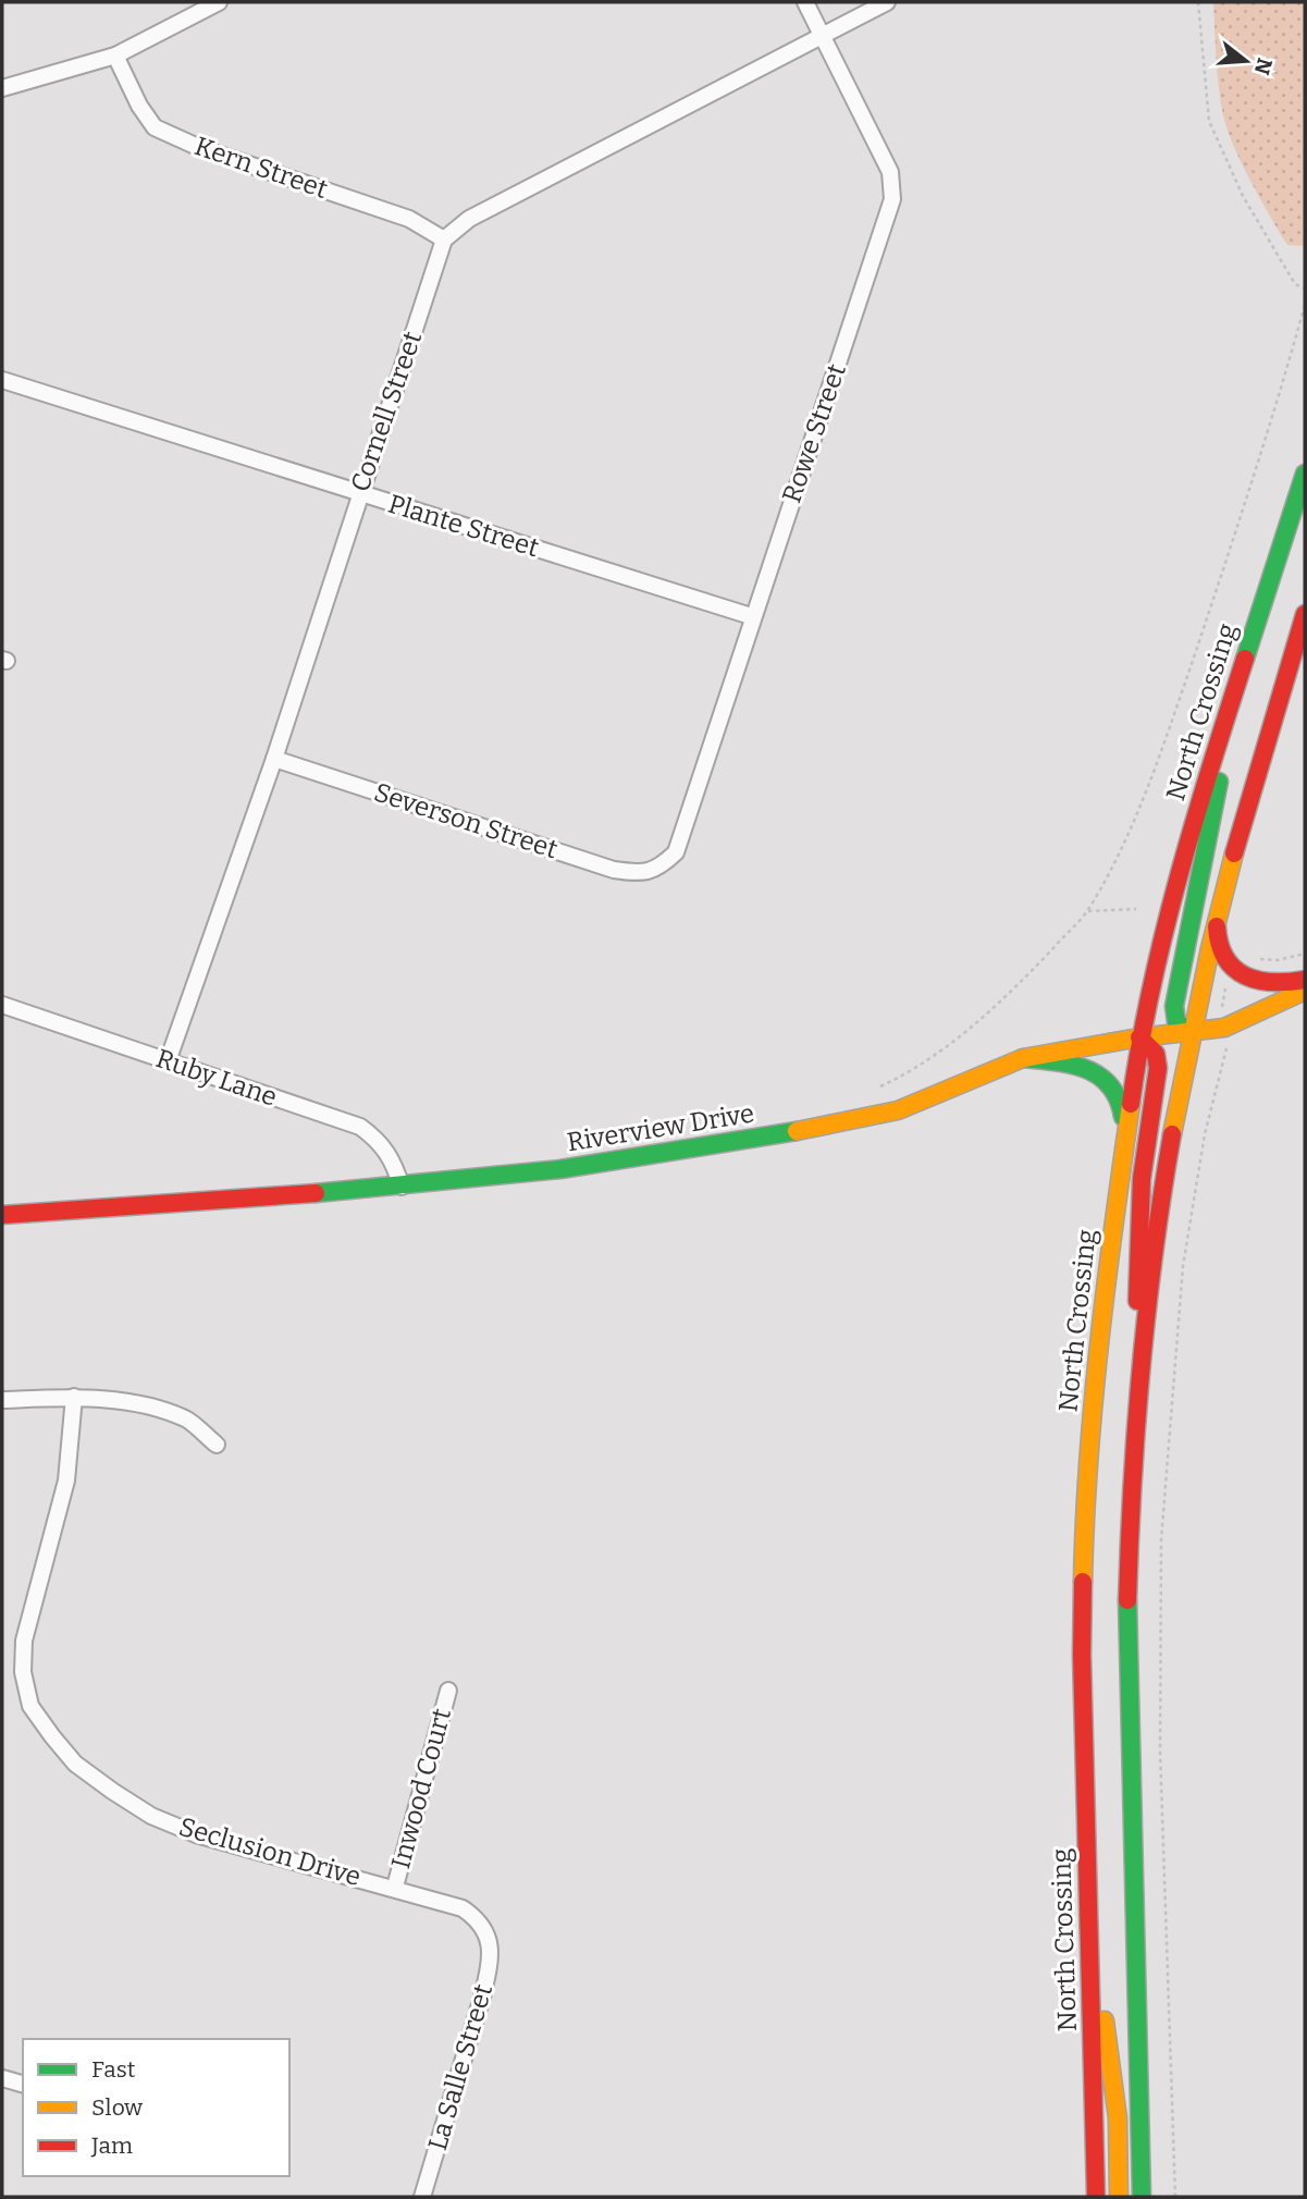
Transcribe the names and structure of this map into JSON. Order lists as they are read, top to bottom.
{
  "streets": {
    "main road": ["North Crossing", "Riverview Drive"],
    "street": [
      "Kern Street",
      "Cornell Street",
      "Rowe Street",
      "Plante Street",
      "Severson Street",
      "Ruby Lane",
      "Inwood Court",
      "Seclusion Drive",
      "La Salle Street"
    ]
  },
  "crossings": [
    ["Kern Street", "Cornell Street"],
    ["Cornell Street", "Plante Street"],
    ["Cornell Street", "Severson Street"],
    ["Cornell Street", "Ruby Lane"],
    ["Rowe Street", "Plante Street"],
    ["Rowe Street", "Severson Street"],
    ["North Crossing", "Riverview Drive"],
    ["Ruby Lane", "Riverview Drive"],
    ["Inwood Court", "Seclusion Drive"],
    ["Seclusion Drive", "La Salle Street"]
  ],
  "legend": ["Fast", "Slow", "Jam"],
  "north": "right"
}
